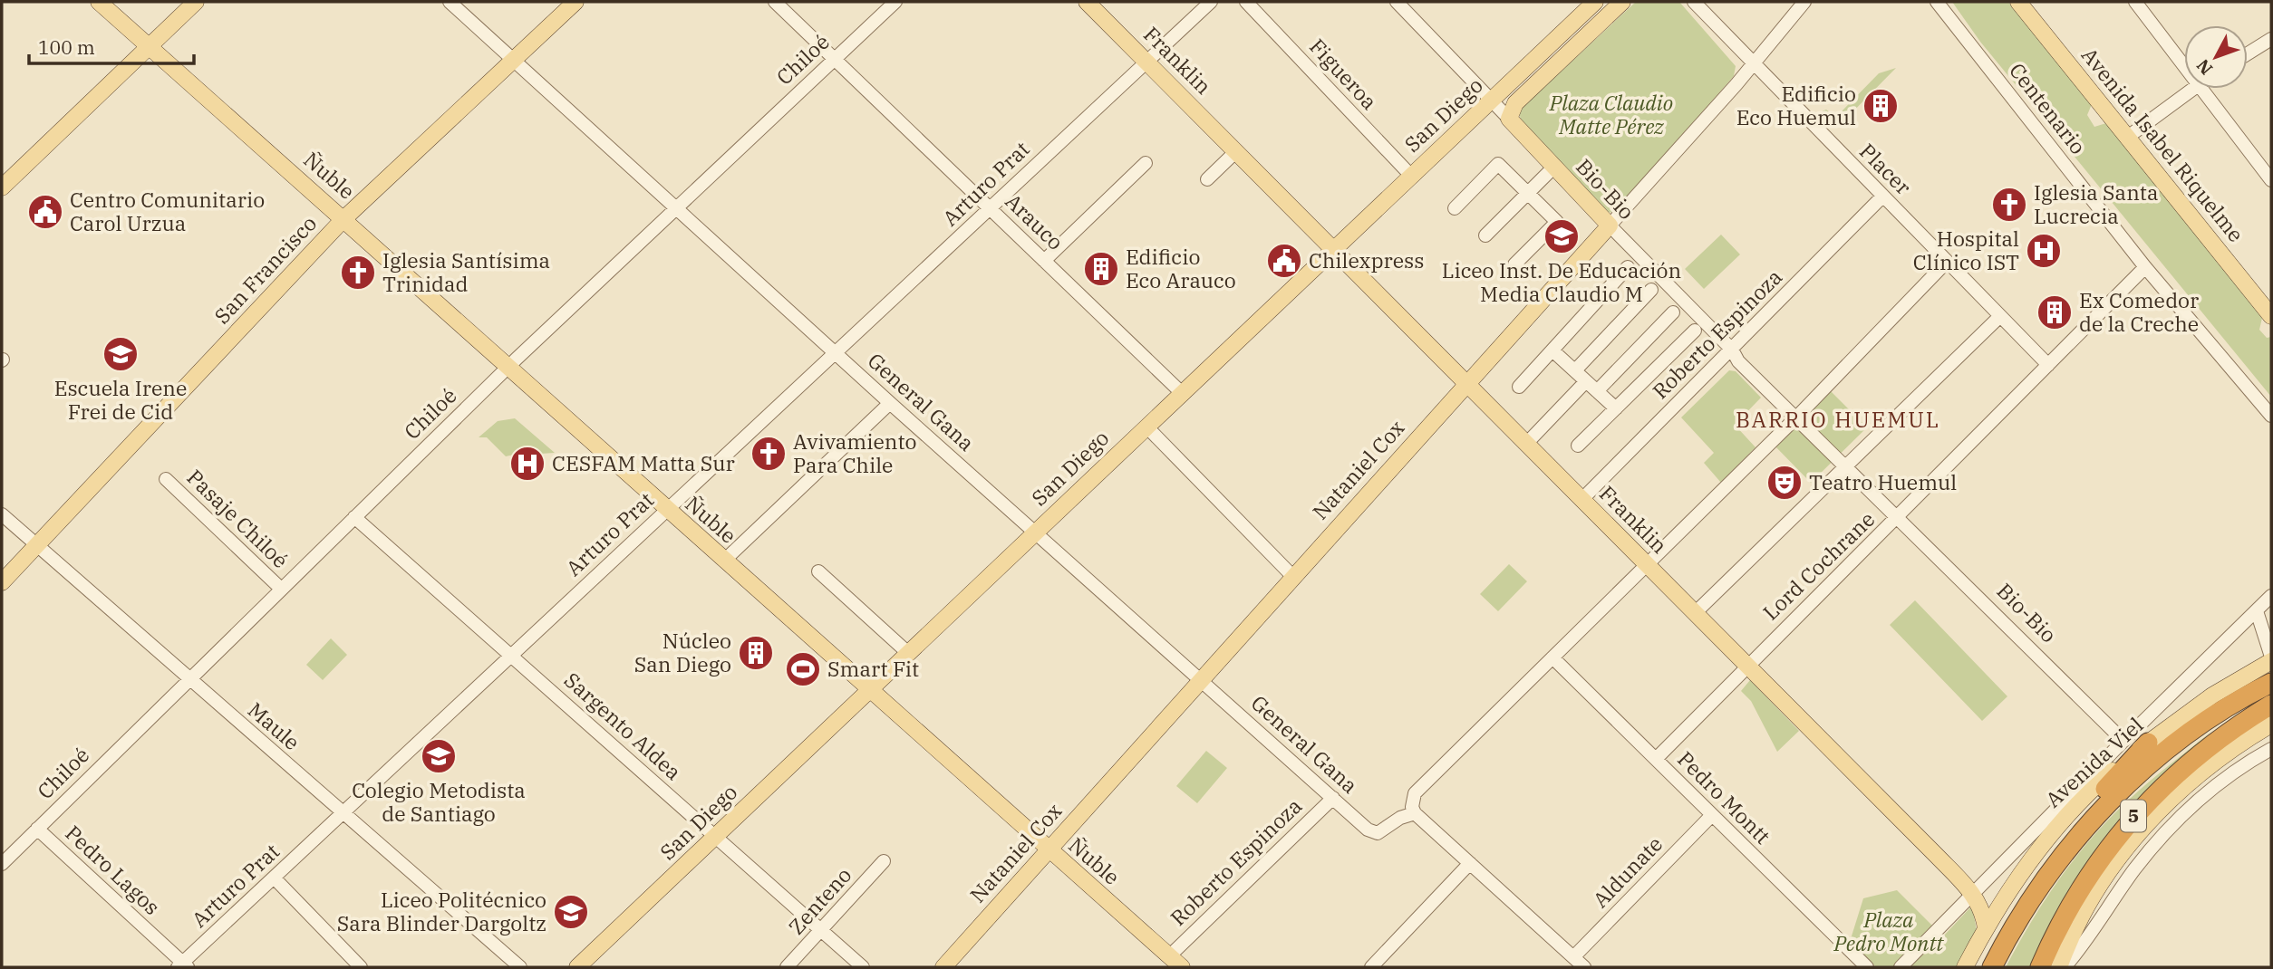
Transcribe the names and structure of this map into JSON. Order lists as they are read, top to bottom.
{
  "streets": {
    "highway": ["5"],
    "main road": [
      "Franklin",
      "San Diego",
      "Avenida Isabel Riquelme",
      "Ñuble",
      "Bio-Bio",
      "San Francisco",
      "Nataniel Cox",
      "Avenida Viel"
    ],
    "street": [
      "Chiloé",
      "Figueroa",
      "Centenario",
      "Placer",
      "Arturo Prat",
      "Arauco",
      "Roberto Espinoza",
      "General Gana",
      "Pasaje Chiloé",
      "Lord Cochrane",
      "Maule",
      "Sargento Aldea",
      "Pedro Montt",
      "Pedro Lagos",
      "Aldunate",
      "Zenteno"
    ]
  },
  "crossings": [
    ["Chiloé", "Ñuble"],
    ["Chiloé", "Arauco"],
    ["Chiloé", "General Gana"],
    ["Chiloé", "Pasaje Chiloé"],
    ["Chiloé", "Maule"],
    ["Chiloé", "Sargento Aldea"],
    ["Chiloé", "Pedro Lagos"],
    ["Franklin", "San Diego"],
    ["Franklin", "Arturo Prat"],
    ["Franklin", "Roberto Espinoza"],
    ["Franklin", "Nataniel Cox"],
    ["Franklin", "Lord Cochrane"],
    ["Franklin", "Avenida Viel"],
    ["Figueroa", "San Diego"],
    ["Centenario", "Lord Cochrane"],
    ["San Diego", "Ñuble"],
    ["San Diego", "Bio-Bio"],
    ["San Diego", "Arauco"],
    ["San Diego", "General Gana"],
    ["San Diego", "Sargento Aldea"],
    ["Placer", "Roberto Espinoza"],
    ["Placer", "Nataniel Cox"],
    ["Placer", "Lord Cochrane"],
    ["Ñuble", "Arturo Prat"],
    ["Ñuble", "San Francisco"],
    ["Ñuble", "Roberto Espinoza"],
    ["Ñuble", "Nataniel Cox"],
    ["Arturo Prat", "Arauco"],
    ["Arturo Prat", "General Gana"],
    ["Arturo Prat", "Maule"],
    ["Arturo Prat", "Sargento Aldea"],
    ["Arturo Prat", "Pedro Lagos"],
    ["Bio-Bio", "Roberto Espinoza"],
    ["Bio-Bio", "Nataniel Cox"],
    ["Bio-Bio", "Lord Cochrane"],
    ["San Francisco", "General Gana"],
    ["San Francisco", "Maule"],
    ["Roberto Espinoza", "General Gana"],
    ["General Gana", "Nataniel Cox"],
    ["Lord Cochrane", "Pedro Montt"],
    ["Sargento Aldea", "Zenteno"],
    ["Avenida Viel", "5"],
    ["Pedro Montt", "Aldunate"]
  ],
  "districts": ["BARRIO HUEMUL"],
  "parks": ["Plaza Claudio Matte Pérez", "Plaza Pedro Montt"],
  "places": {
    "building": [
      "Edificio Eco Huemul",
      "Edificio Eco Arauco",
      "Ex Comedor de la Creche",
      "Núcleo San Diego"
    ],
    "church": ["Iglesia Santa Lucrecia", "Iglesia Santísima Trinidad", "Avivamiento Para Chile"],
    "public building": ["Centro Comunitario Carol Urzua", "Chilexpress"],
    "school or university": [
      "Liceo Inst. De Educación Media Claudio M",
      "Escuela Irene Frei de Cid",
      "Colegio Metodista de Santiago",
      "Liceo Politécnico Sara Blinder Dargoltz"
    ],
    "hospital": ["Hospital Clínico IST", "CESFAM Matta Sur"],
    "theatre": ["Teatro Huemul"],
    "sports": ["Smart Fit"]
  },
  "scale_bar": "100 m",
  "north": "bottom left"
}
